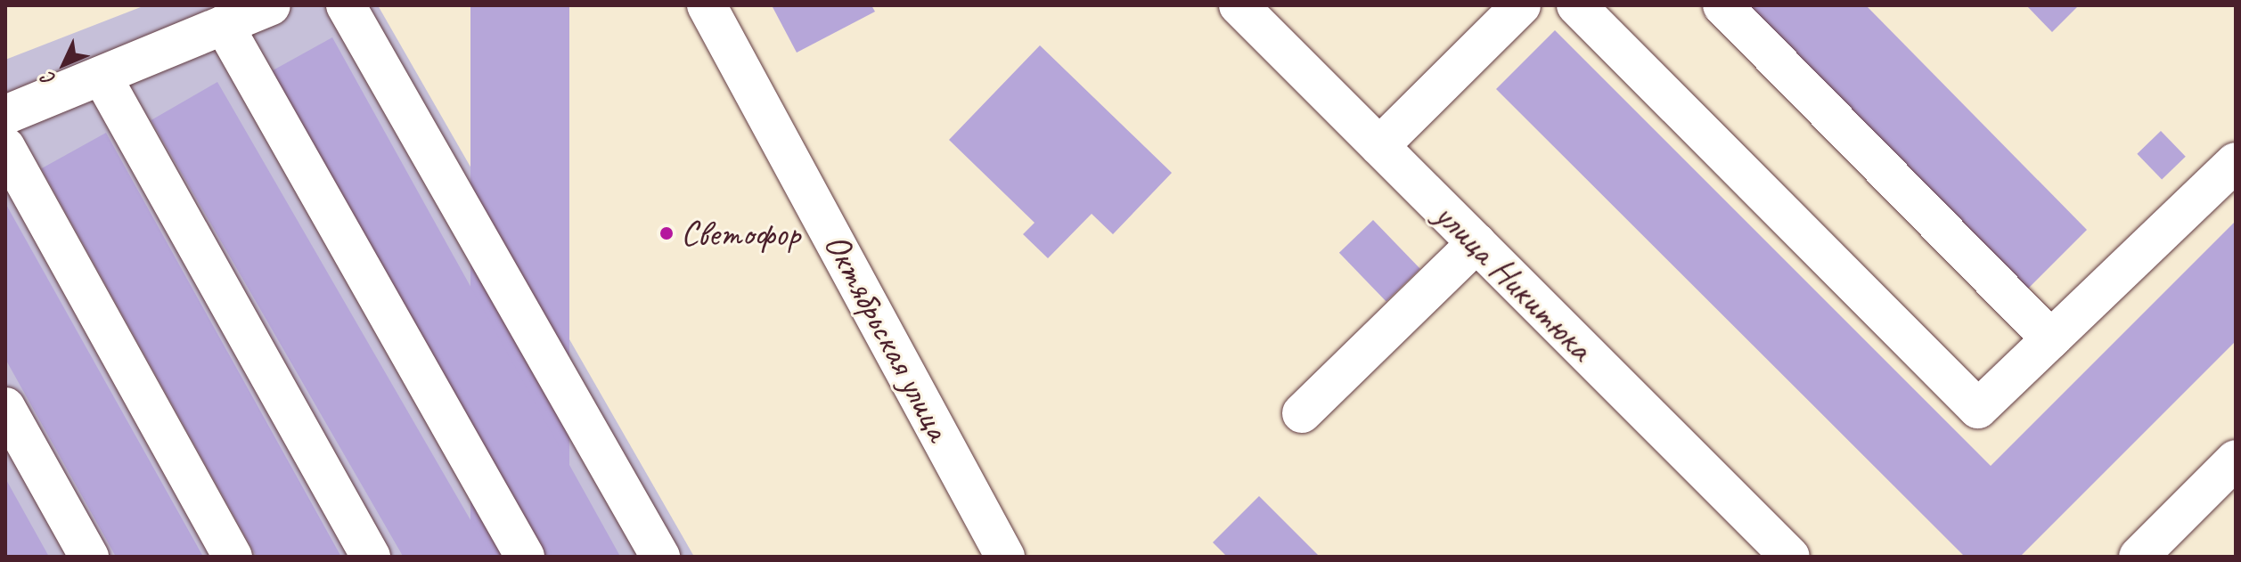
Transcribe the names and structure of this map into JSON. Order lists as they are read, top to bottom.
{
  "streets": {
    "street": ["улица Никитюка", "Октябрьская улица"]
  },
  "places": ["Светофор"],
  "north": "bottom left"
}
